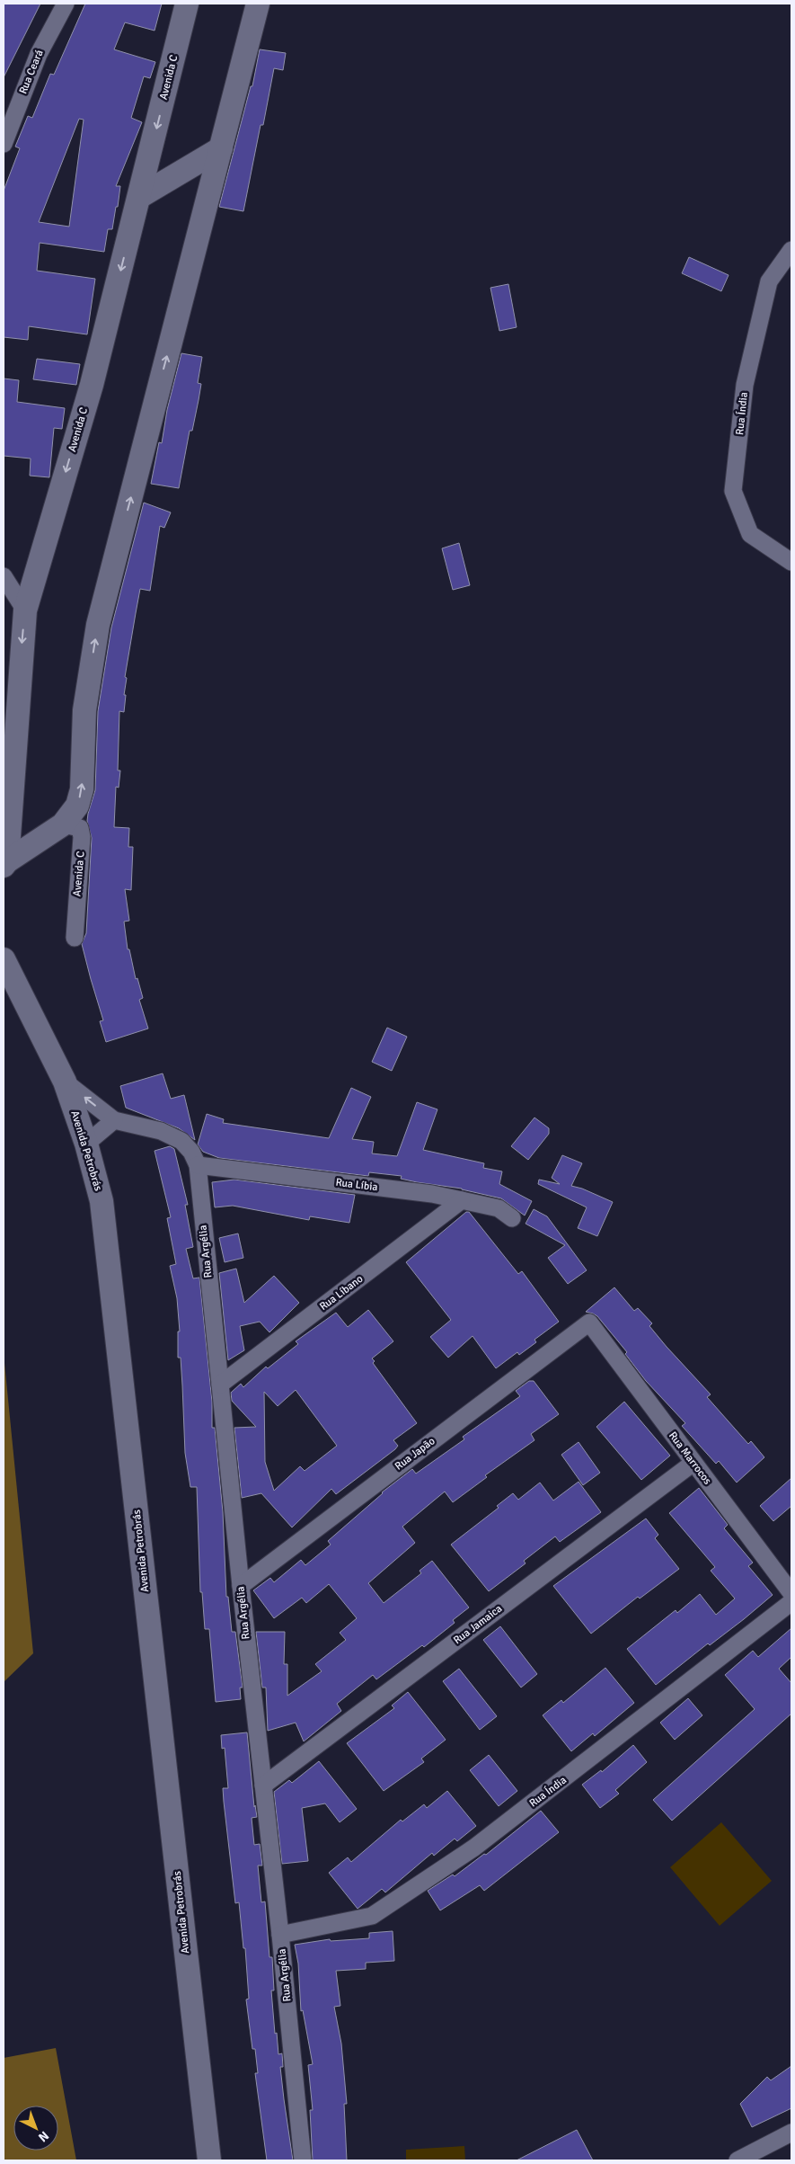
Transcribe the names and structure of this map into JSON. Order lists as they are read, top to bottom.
{
  "streets": {
    "main road": ["Avenida C", "Avenida Petrobrás"],
    "street": [
      "Rua Ceará",
      "Rua Índia",
      "Rua Líbia",
      "Rua Argélia",
      "Rua Líbano",
      "Rua Japão",
      "Rua Marrocos",
      "Rua Jamaica"
    ]
  },
  "crossings": [
    ["Rua Índia", "Rua Argélia"],
    ["Avenida Petrobrás", "Rua Argélia"],
    ["Rua Líbia", "Rua Argélia"],
    ["Rua Líbia", "Rua Líbano"],
    ["Rua Argélia", "Rua Líbano"],
    ["Rua Argélia", "Rua Japão"],
    ["Rua Argélia", "Rua Jamaica"],
    ["Rua Japão", "Rua Marrocos"],
    ["Rua Marrocos", "Rua Jamaica"]
  ],
  "north": "bottom right"
}
